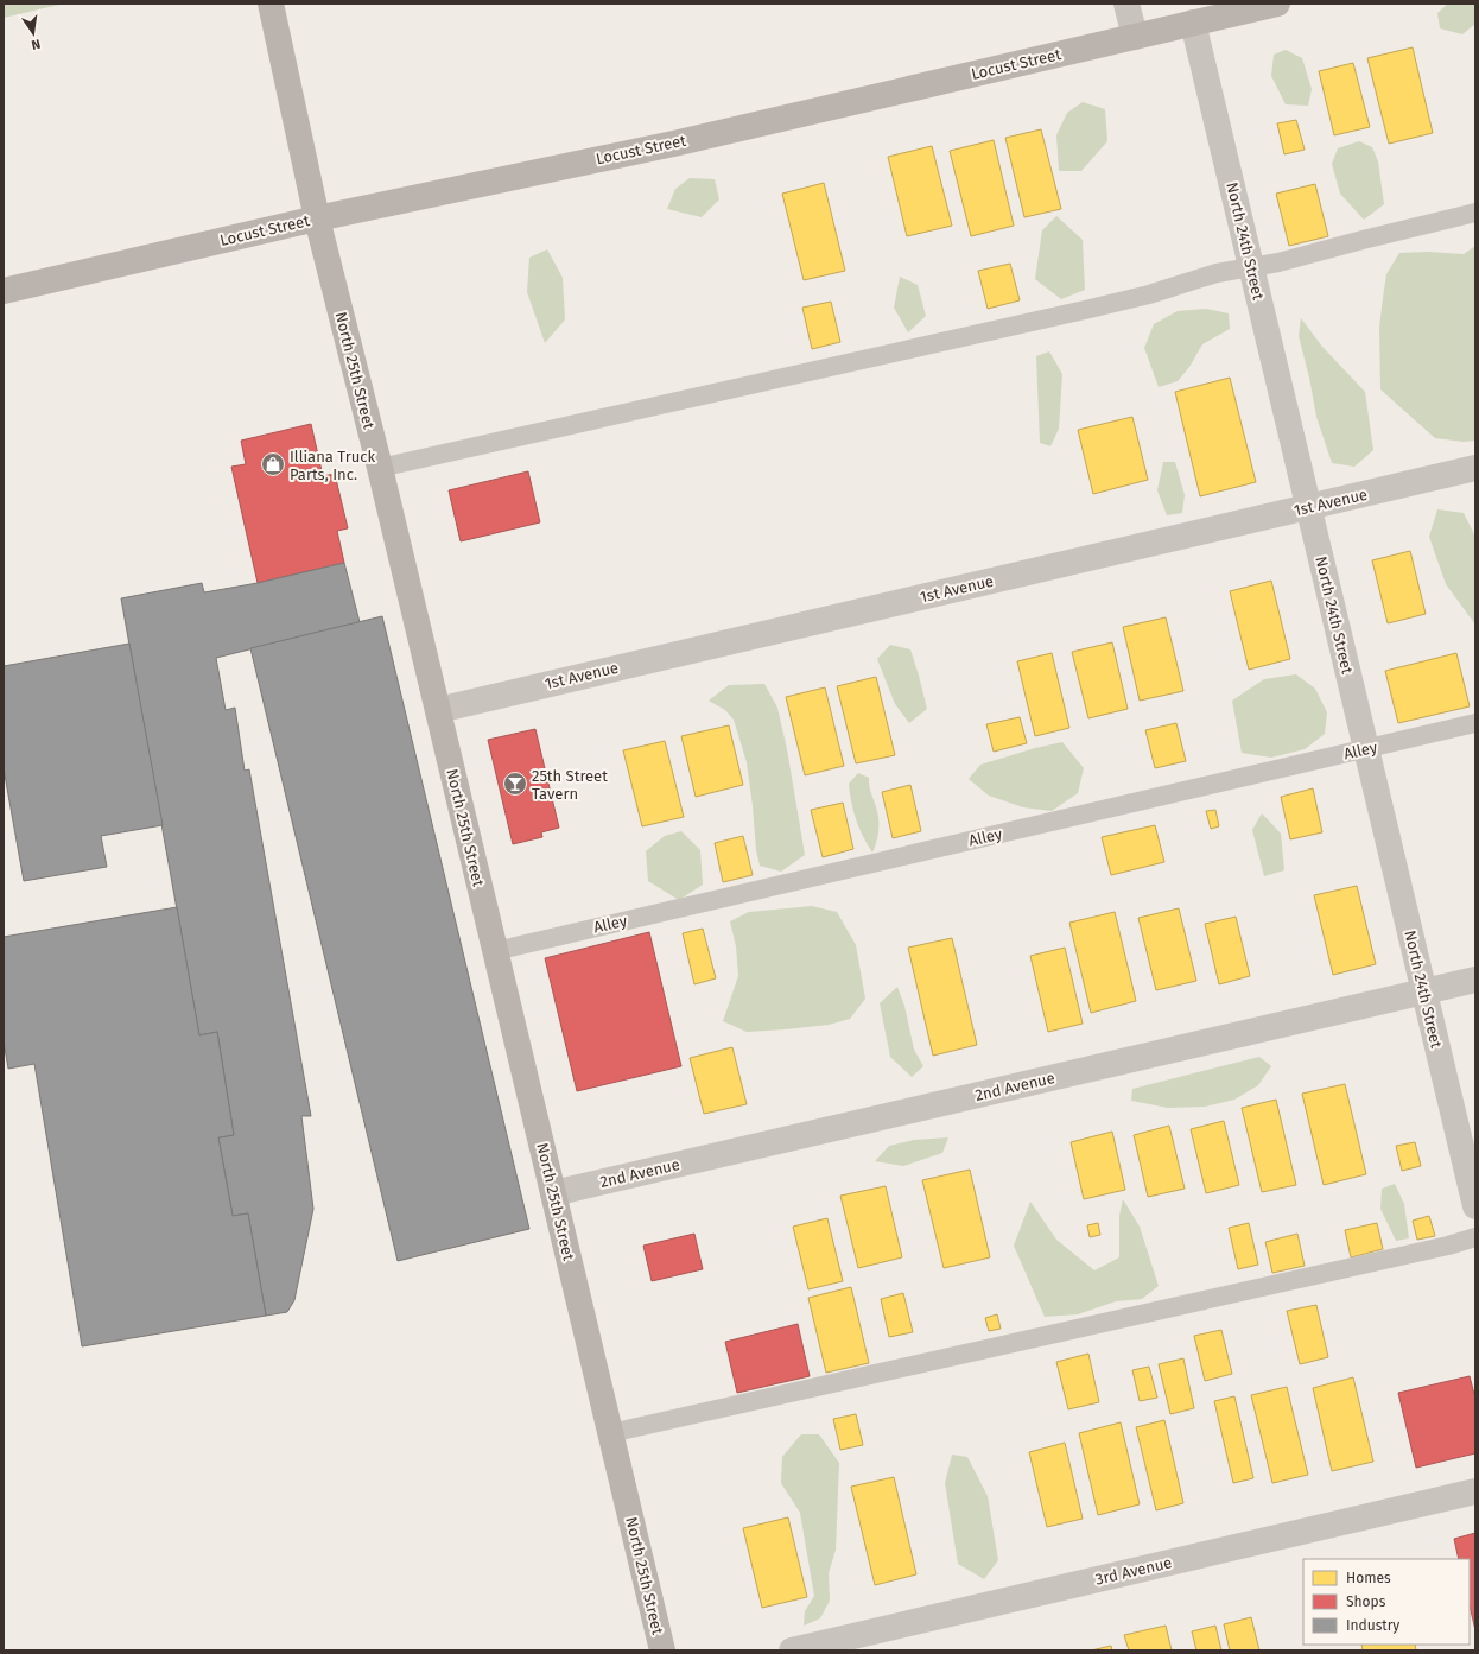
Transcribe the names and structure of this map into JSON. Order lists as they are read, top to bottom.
{
  "streets": {
    "street": [
      "Locust Street",
      "North 24th Street",
      "North 25th Street",
      "1st Avenue",
      "2nd Avenue",
      "3rd Avenue"
    ],
    "lane": ["Alley"]
  },
  "crossings": [
    ["Locust Street", "North 24th Street"],
    ["Locust Street", "North 25th Street"],
    ["North 24th Street", "1st Avenue"],
    ["North 24th Street", "Alley"],
    ["North 24th Street", "2nd Avenue"],
    ["North 25th Street", "1st Avenue"],
    ["North 25th Street", "Alley"],
    ["North 25th Street", "2nd Avenue"]
  ],
  "places": {
    "shop": ["Illiana Truck Parts, Inc."],
    "bar": ["25th Street Tavern"]
  },
  "legend": ["Homes", "Shops", "Industry"],
  "north": "bottom"
}
